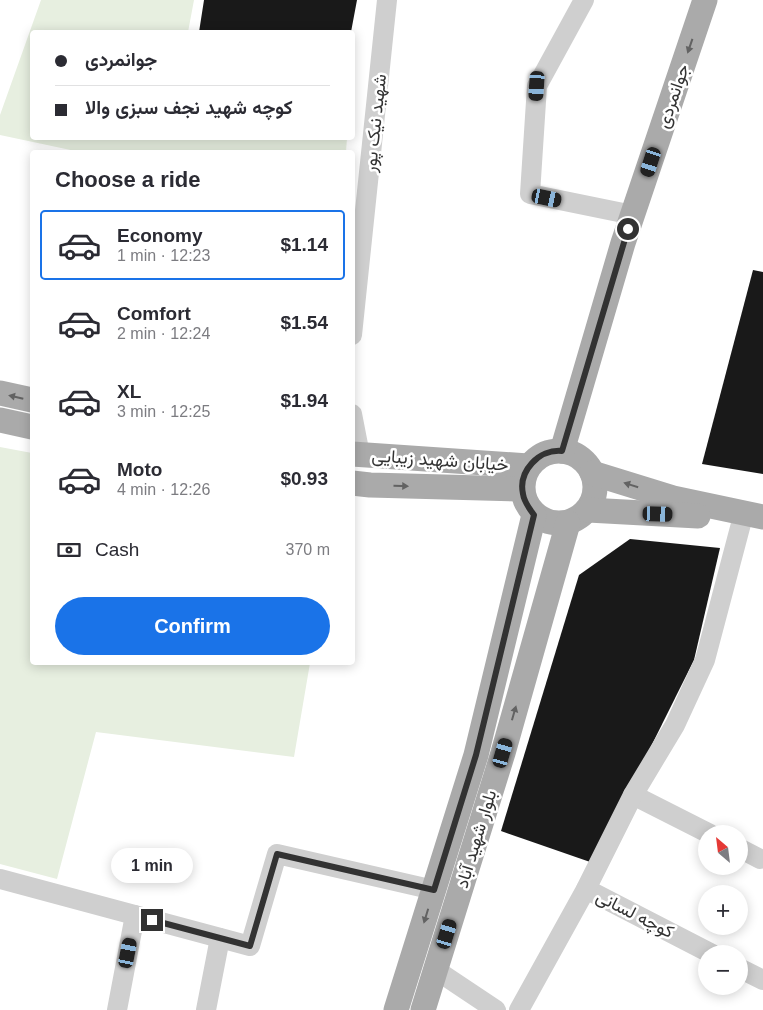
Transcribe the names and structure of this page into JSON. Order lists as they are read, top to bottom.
{
  "streets": {
    "main road": ["جوانمردی", "خیابان شهید زیبایی", "بلوار شهید آباد"],
    "street": ["شهید نیک پور", "کوچه لسانی"]
  },
  "crossings": [
    ["جوانمردی", "خیابان شهید زیبایی"],
    ["جوانمردی", "بلوار شهید آباد"],
    ["خیابان شهید زیبایی", "بلوار شهید آباد"]
  ],
  "one_way": ["جوانمردی"],
  "north": "top left",
  "page": {
    "banner": ["جوانمردی", "کوچه شهید نجف سبزی والا"],
    "heading": "Choose a ride",
    "list": [
      {
        "name": "Economy",
        "note": "1 min · 12:23",
        "value": "$1.14"
      },
      {
        "name": "Comfort",
        "note": "2 min · 12:24",
        "value": "$1.54"
      },
      {
        "name": "XL",
        "note": "3 min · 12:25",
        "value": "$1.94"
      },
      {
        "name": "Moto",
        "note": "4 min · 12:26",
        "value": "$0.93"
      }
    ],
    "pay": ["Cash", "370 m"],
    "buttons": "Confirm",
    "map_buttons": ["+", "−"],
    "bubble": "1 min"
  }
}
